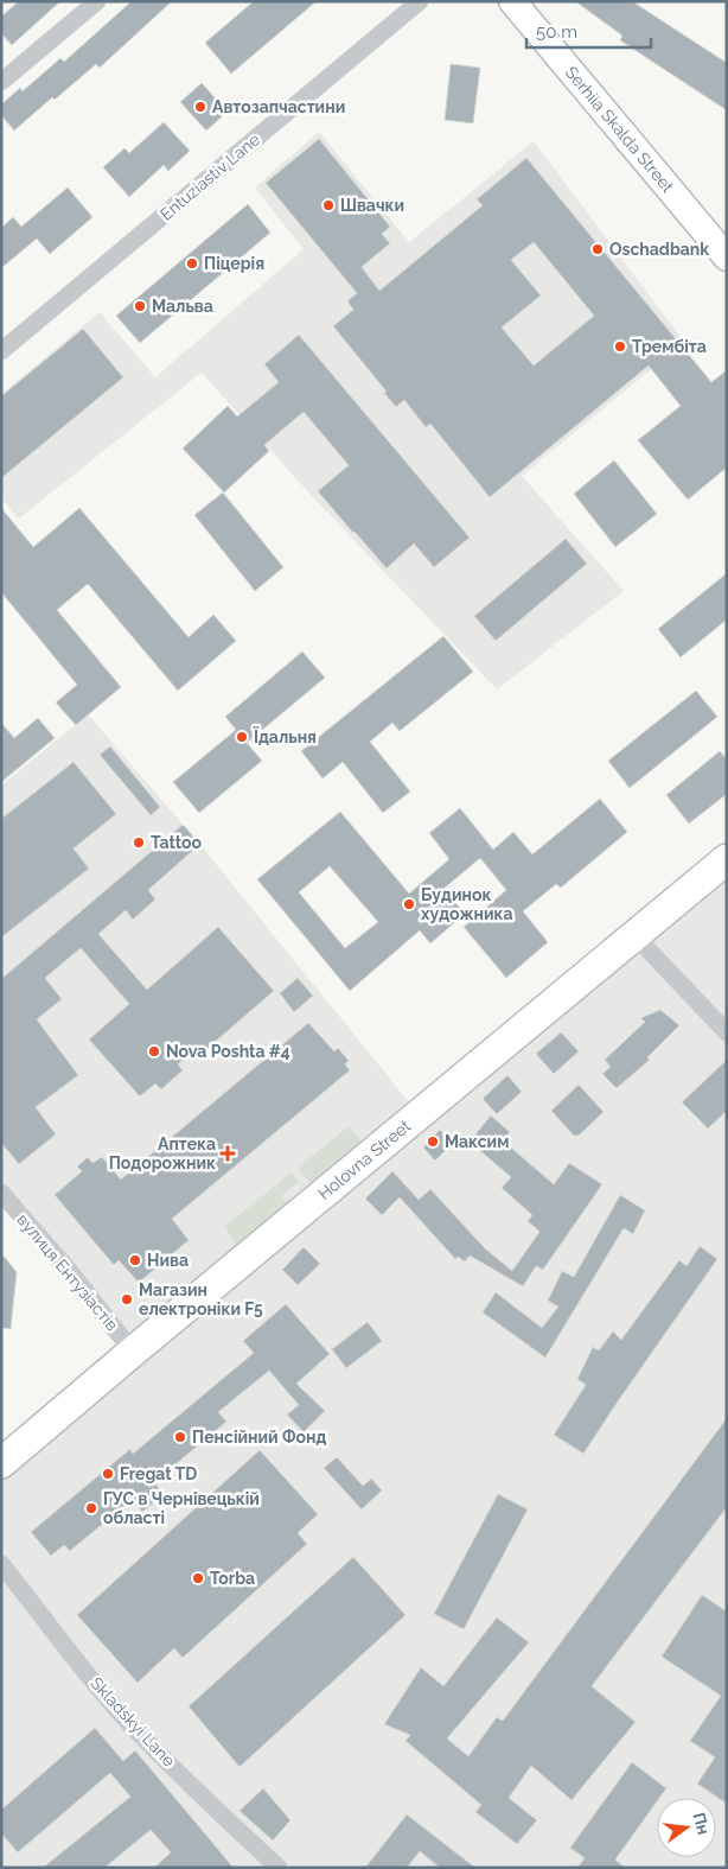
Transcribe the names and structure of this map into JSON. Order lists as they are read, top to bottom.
{
  "streets": {
    "main road": ["Serhiia Skalda Street", "Holovna Street"],
    "street": ["Entuziastiv Lane", "вулиця Ентузіастів", "Skladskyi Lane"]
  },
  "crossings": [
    ["Holovna Street", "вулиця Ентузіастів"]
  ],
  "places": {
    "other": [
      "Автозапчастини",
      "Швачки",
      "Oschadbank",
      "Піцерія",
      "Мальва",
      "Трембіта",
      "Їдальня",
      "Tattoo",
      "Будинок художника",
      "Nova Poshta #4",
      "Максим",
      "Нива",
      "Магазин електроніки F5",
      "Пенсійний Фонд",
      "Fregat TD",
      "ГУС в Чернівецькій області",
      "Torba"
    ],
    "health": ["Аптека Подорожник"]
  },
  "scale_bar": "50 m",
  "north": "right"
}
